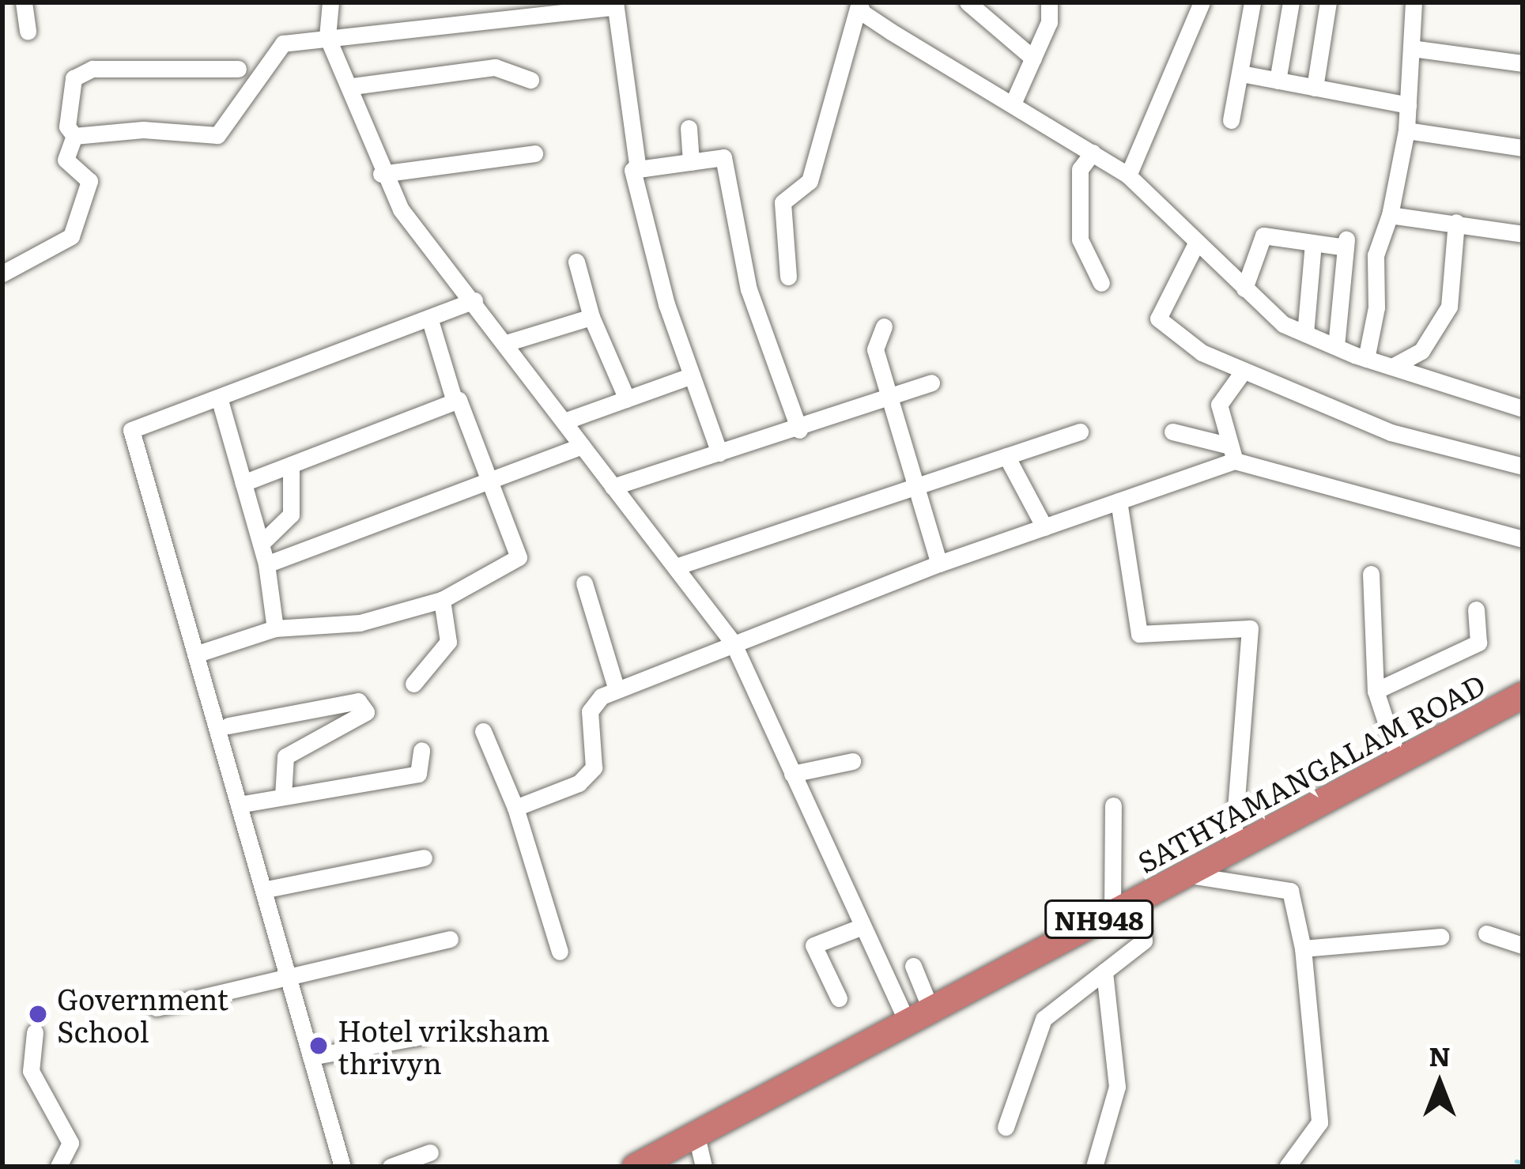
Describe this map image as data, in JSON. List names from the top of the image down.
{
  "streets": {
    "highway": ["SATHYAMANGALAM ROAD", "NH948"]
  },
  "places": ["Government School", "Hotel vriksham thrivyn"],
  "north": "top"
}
